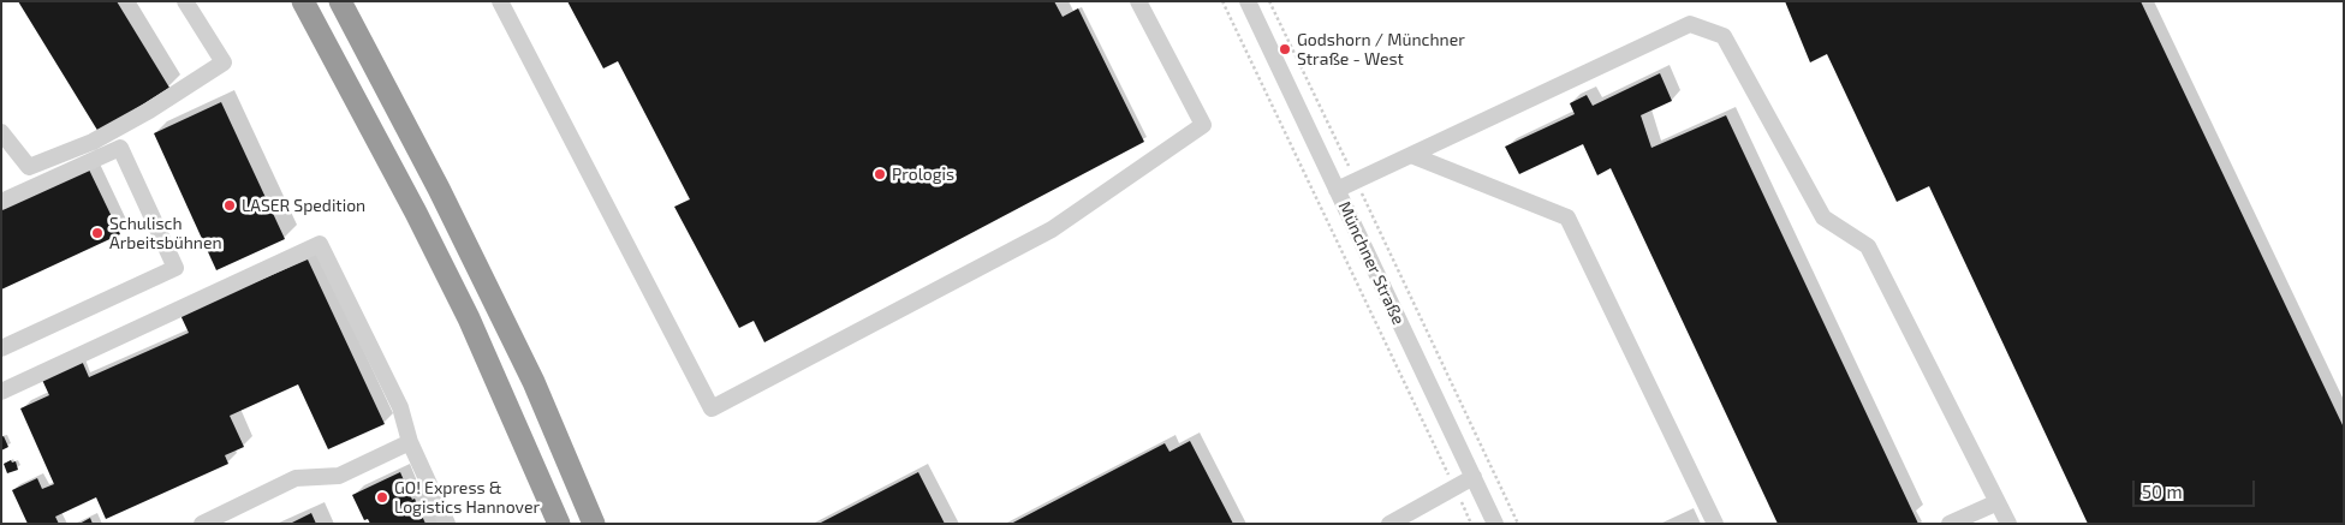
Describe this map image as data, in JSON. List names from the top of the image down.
{
  "streets": {
    "street": ["Münchner Straße"]
  },
  "places": [
    "Godshorn / Münchner Straße - West",
    "Prologis",
    "LASER Spedition",
    "Schulisch Arbeitsbühnen",
    "GO! Express & Logistics Hannover"
  ],
  "scale_bar": "50 m"
}
